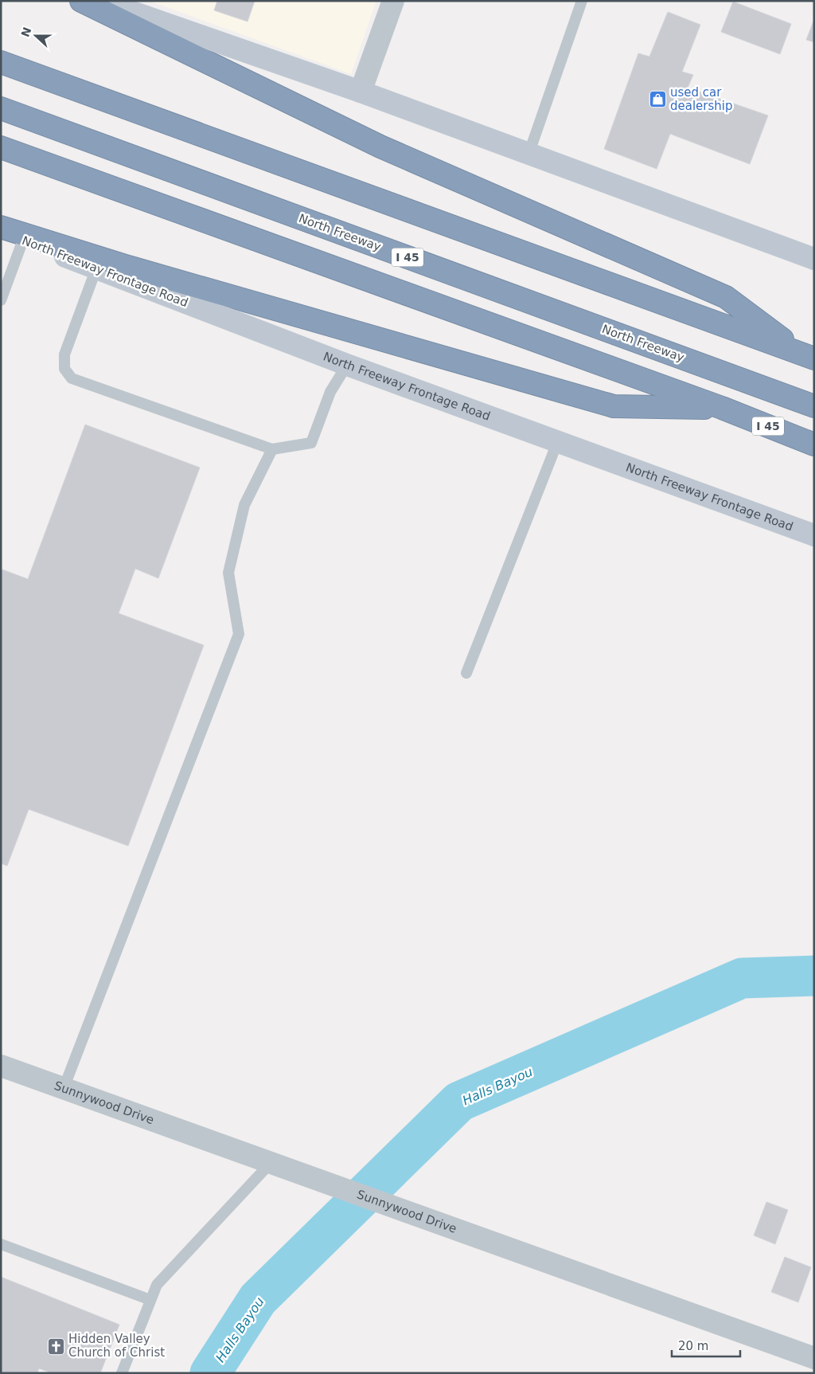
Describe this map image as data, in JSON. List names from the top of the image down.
{
  "streets": {
    "highway": ["North Freeway", "I 45"],
    "main road": ["North Freeway Frontage Road"],
    "street": ["Sunnywood Drive"]
  },
  "water": ["Halls Bayou"],
  "places": {
    "shop": ["used car dealership"],
    "church": ["Hidden Valley Church of Christ"]
  },
  "scale_bar": "20 m",
  "north": "left"
}
